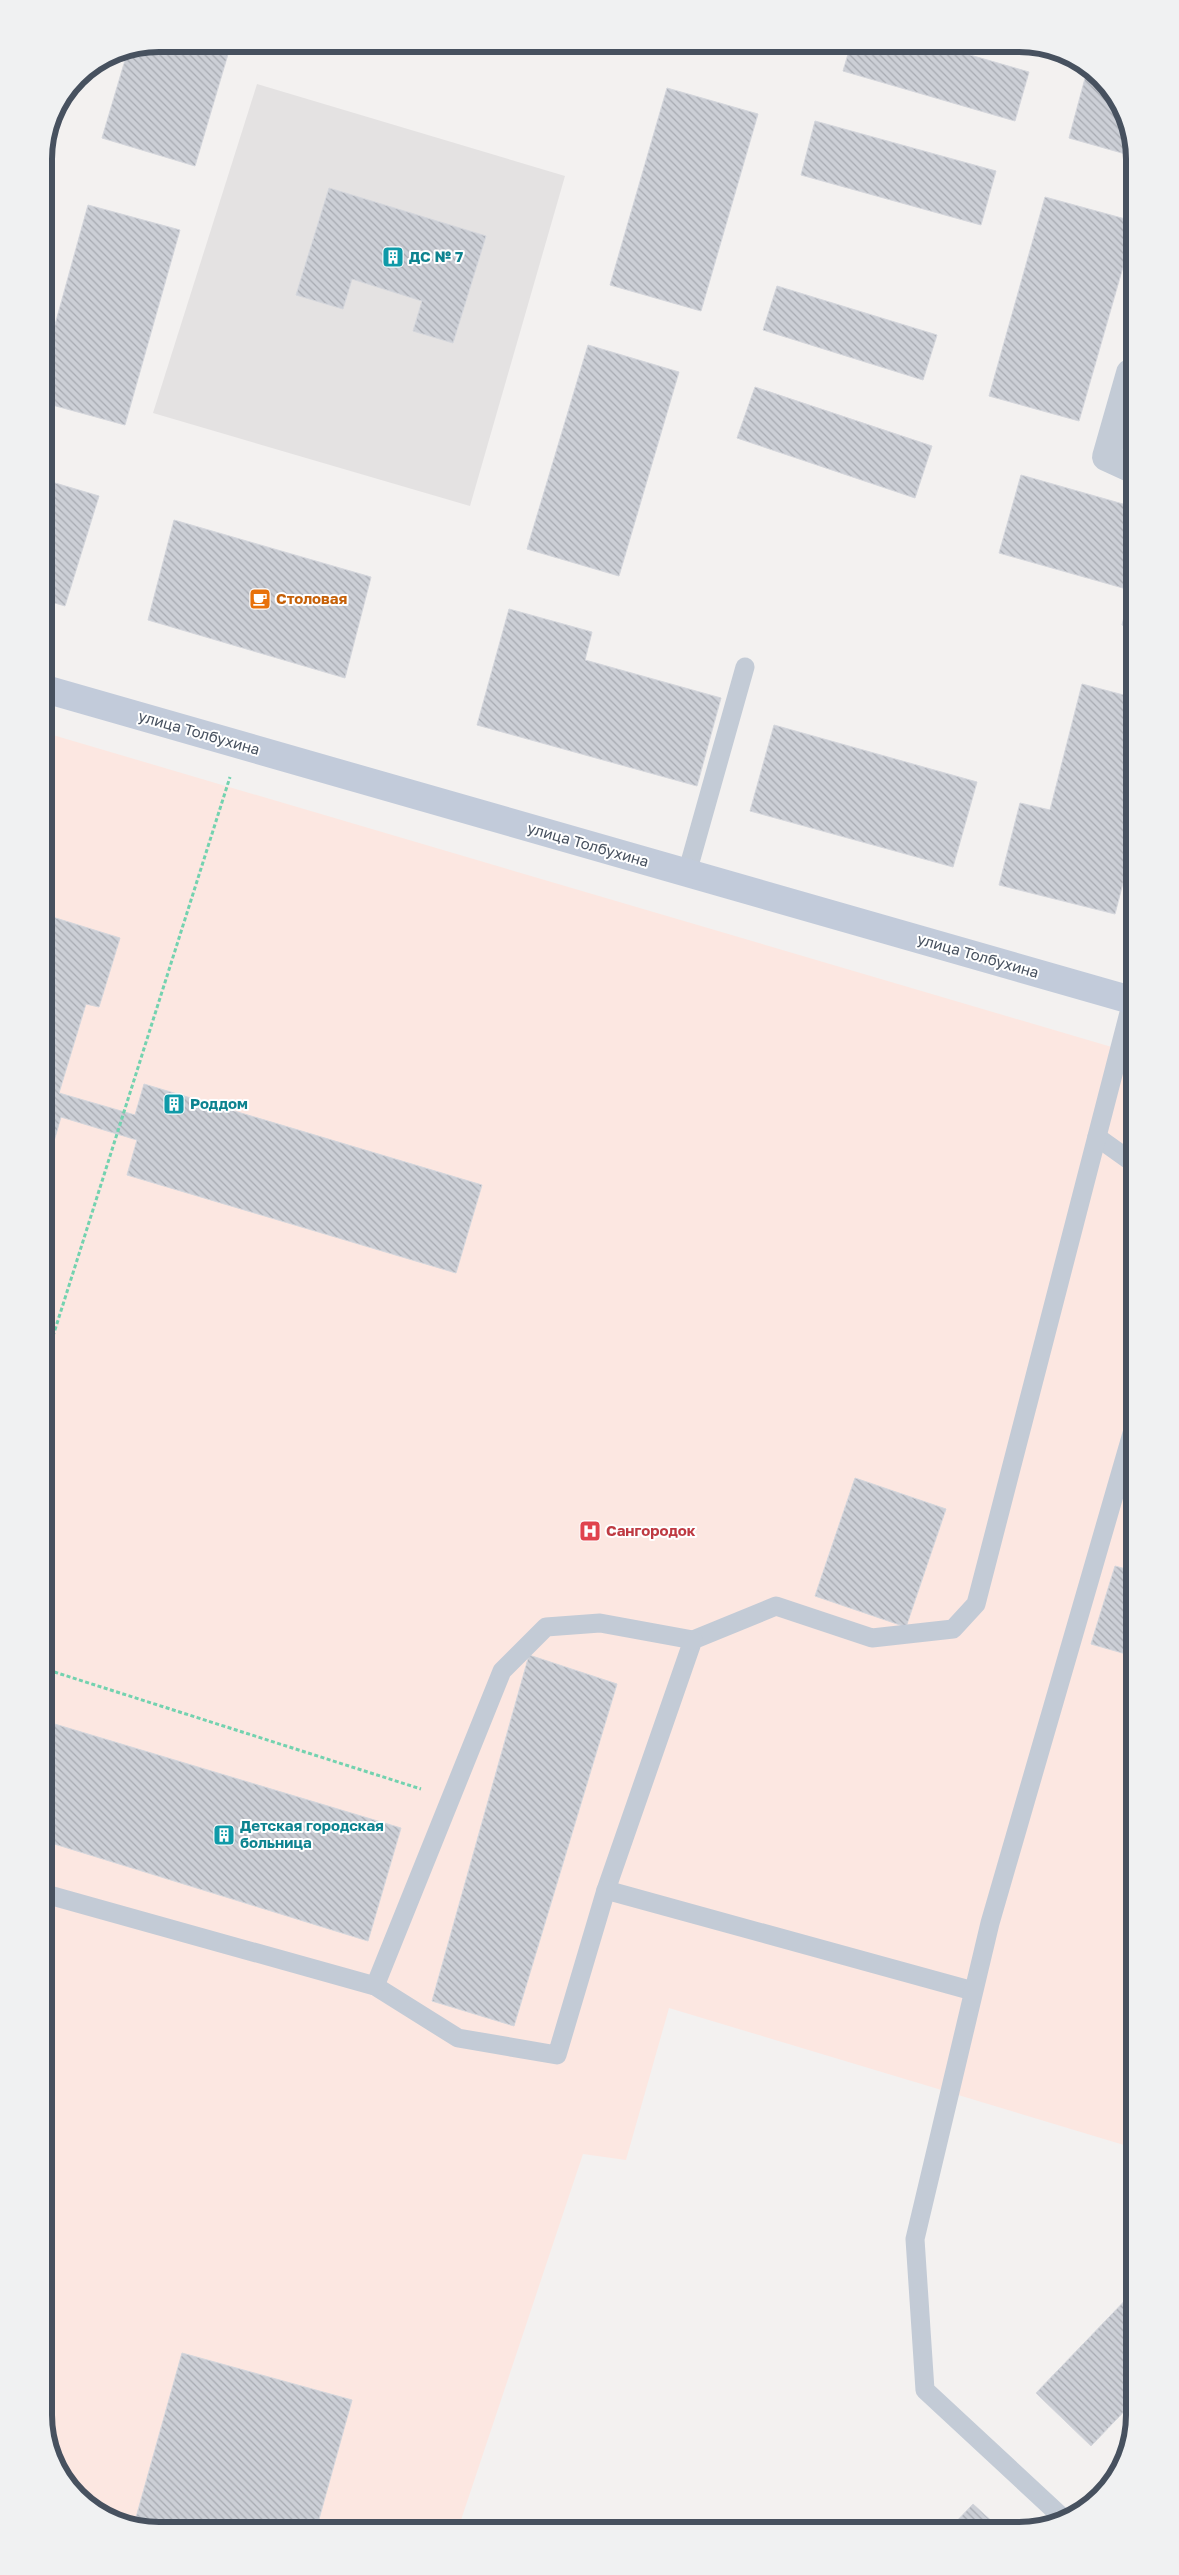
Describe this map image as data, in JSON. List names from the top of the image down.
{
  "streets": {
    "street": ["улица Толбухина"]
  },
  "places": {
    "building": ["ДС № 7", "Роддом", "Детская городская больница"],
    "cafe": ["Столовая"],
    "hospital": ["Сангородок"]
  }
}
